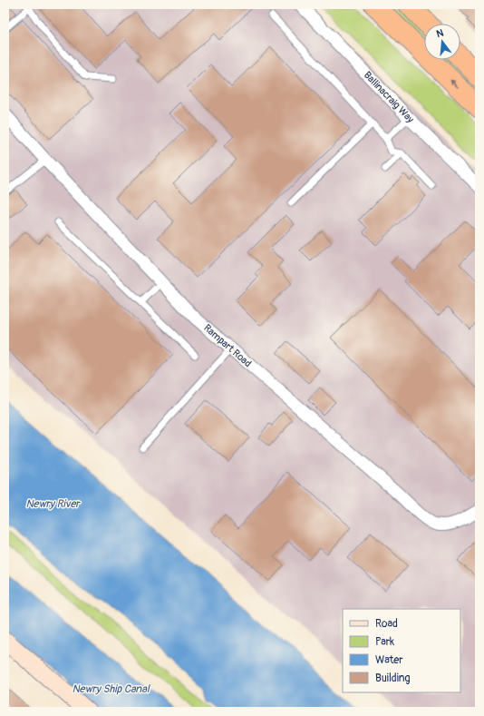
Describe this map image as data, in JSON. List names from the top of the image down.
{
  "streets": {
    "street": ["Ballinacraig Way", "Rampart Road"]
  },
  "water": ["Newry River", "Newry Ship Canal"],
  "legend": [
    "Road",
    "Park",
    "Water",
    "Building"
  ],
  "north": "top"
}
